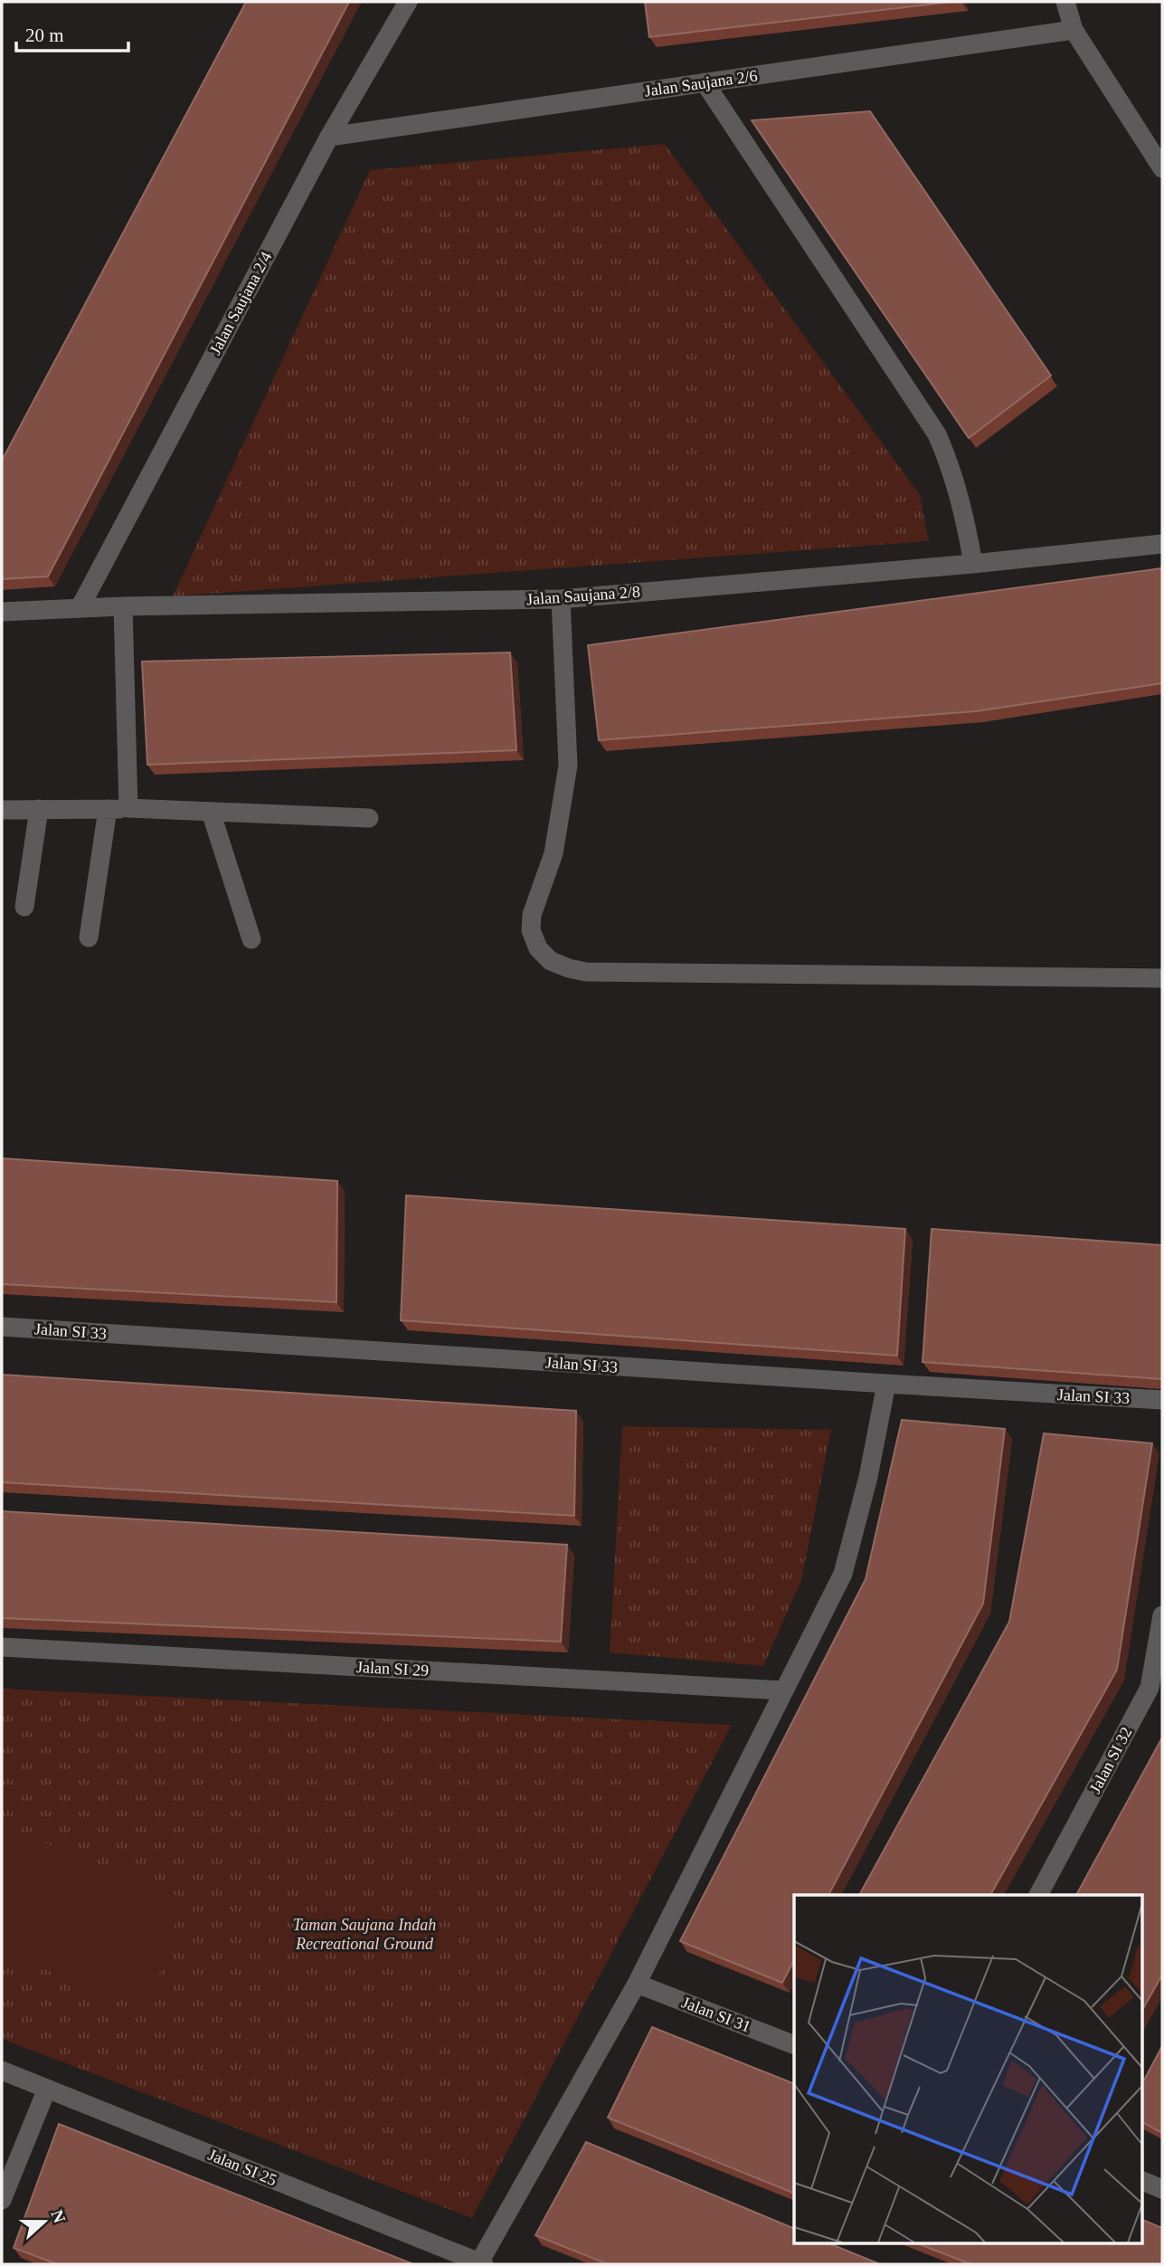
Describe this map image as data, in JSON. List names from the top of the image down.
{
  "streets": {
    "street": [
      "Jalan Saujana 2/6",
      "Jalan Saujana 2/4",
      "Jalan Saujana 2/8",
      "Jalan SI 33",
      "Jalan SI 29",
      "Jalan SI 32",
      "Jalan SI 31",
      "Jalan SI 25"
    ]
  },
  "crossings": [
    ["Jalan Saujana 2/6", "Jalan Saujana 2/4"],
    ["Jalan Saujana 2/4", "Jalan Saujana 2/8"]
  ],
  "parks": ["Taman Saujana Indah Recreational Ground"],
  "scale_bar": "20 m",
  "north": "right"
}
